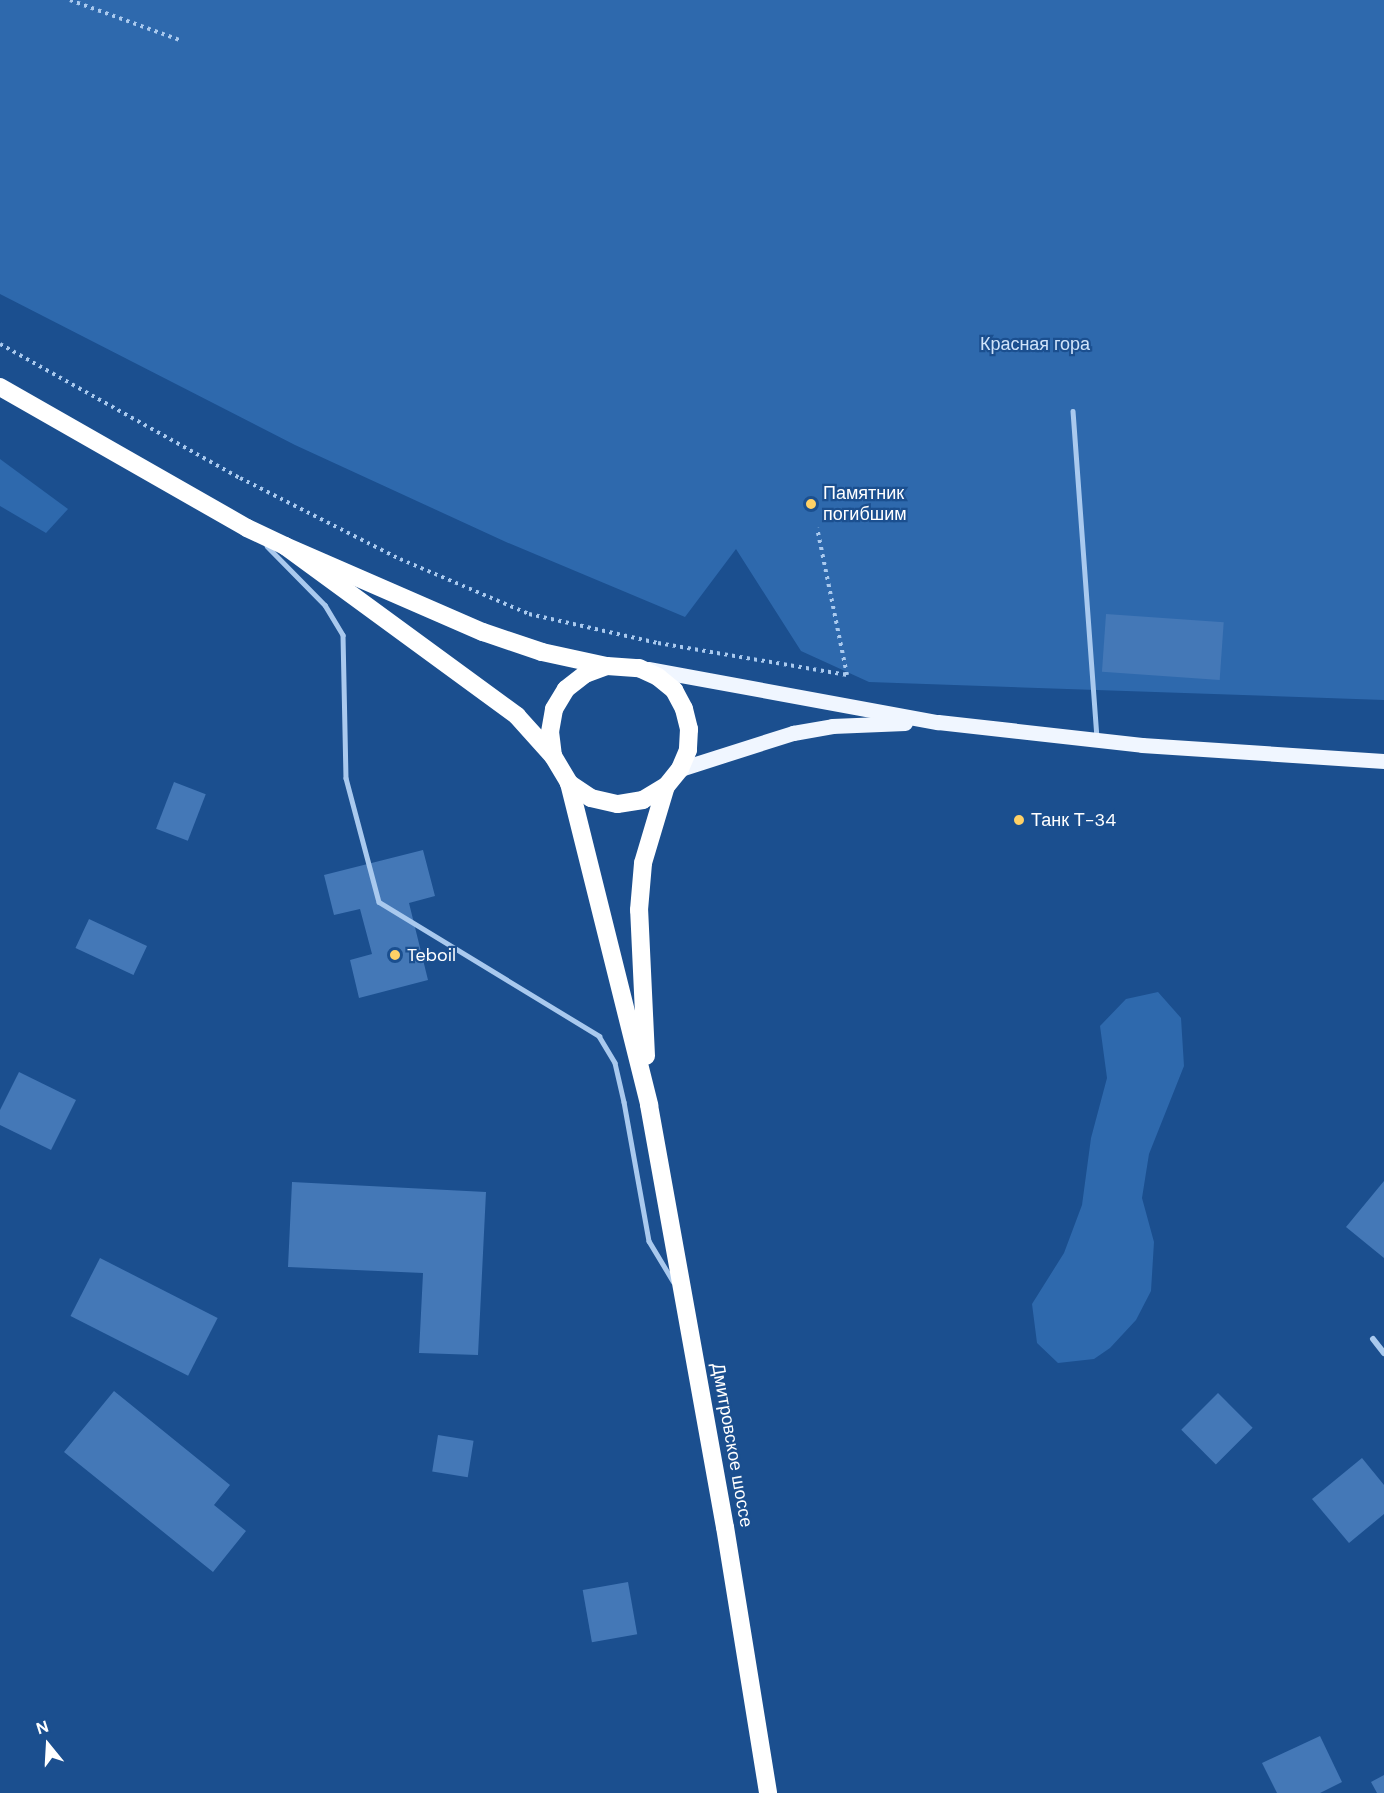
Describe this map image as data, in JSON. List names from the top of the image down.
{
  "streets": {
    "highway": ["Дмитровское шоссе"]
  },
  "parks": ["Красная гора"],
  "places": ["Памятник погибшим", "Танк Т-34", "Teboil"],
  "north": "top"
}
